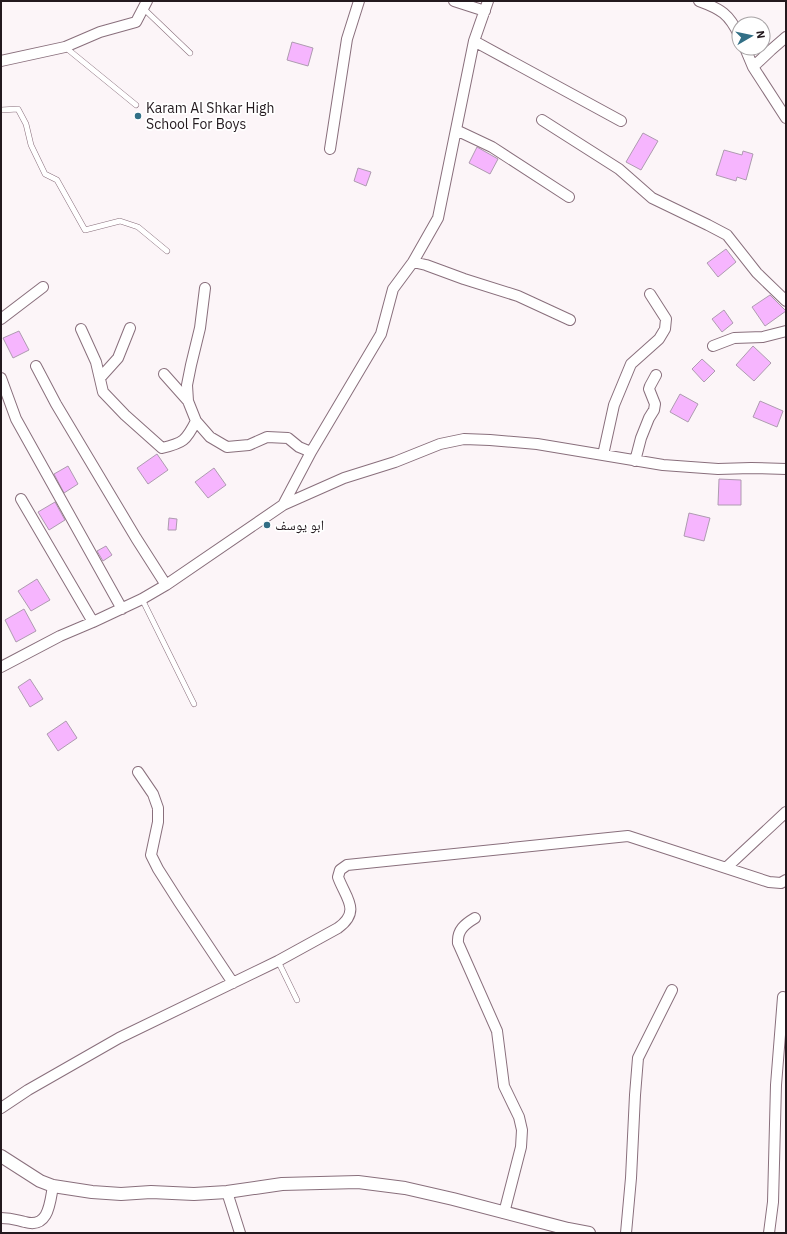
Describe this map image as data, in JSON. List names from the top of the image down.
{
  "places": ["Karam Al Shkar High School For Boys", "ابو يوسف"],
  "north": "right"
}
